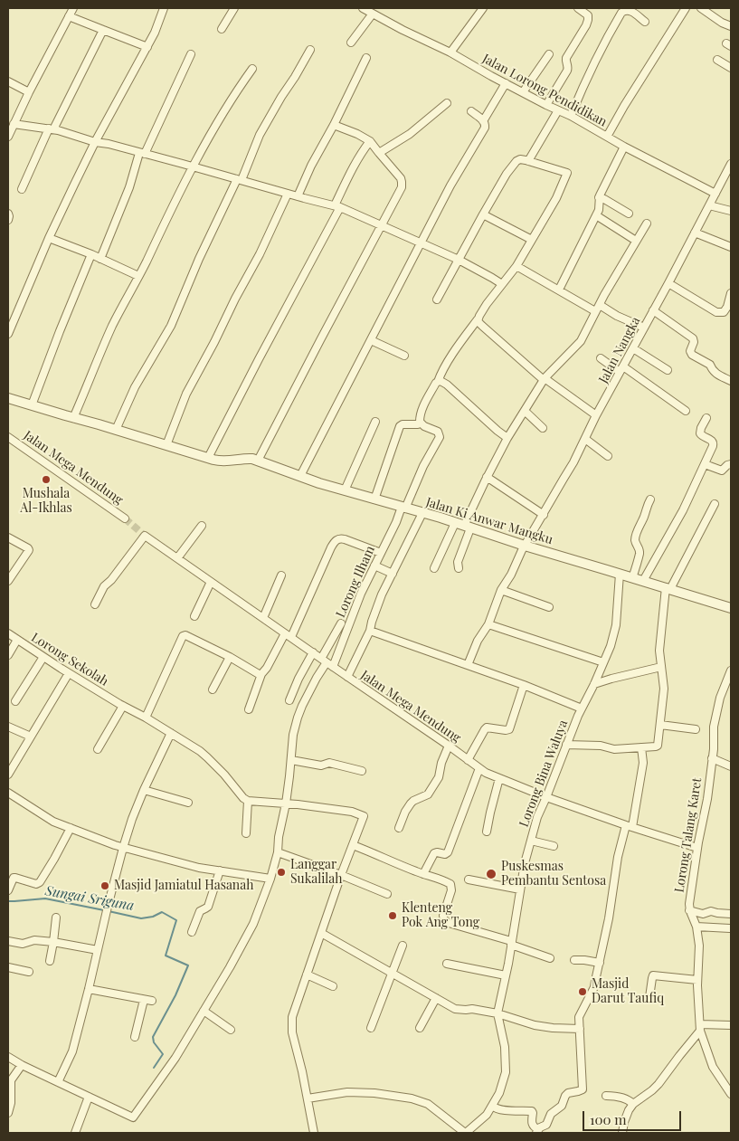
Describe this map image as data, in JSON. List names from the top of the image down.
{
  "streets": {
    "street": [
      "Jalan Lorong Pendidikan",
      "Jalan Nangka",
      "Jalan Mega Mendung",
      "Jalan Ki Anwar Mangku",
      "Lorong Ilham",
      "Lorong Sekolah",
      "Lorong Bina Waluya",
      "Lorong Talang Karet"
    ]
  },
  "crossings": [
    ["Jalan Lorong Pendidikan", "Jalan Nangka"],
    ["Jalan Nangka", "Jalan Ki Anwar Mangku"],
    ["Jalan Mega Mendung", "Lorong Ilham"],
    ["Jalan Mega Mendung", "Lorong Bina Waluya"],
    ["Jalan Mega Mendung", "Lorong Talang Karet"],
    ["Jalan Ki Anwar Mangku", "Lorong Ilham"],
    ["Jalan Ki Anwar Mangku", "Lorong Bina Waluya"]
  ],
  "water": ["Sungai Sriguna"],
  "places": [
    "Mushala Al-Ikhlas",
    "Langgar Sukalilah",
    "Puskesmas Pembantu Sentosa",
    "Masjid Jamiatul Hasanah",
    "Klenteng Pok Ang Tong",
    "Masjid Darut Taufiq"
  ],
  "scale_bar": "100 m"
}
